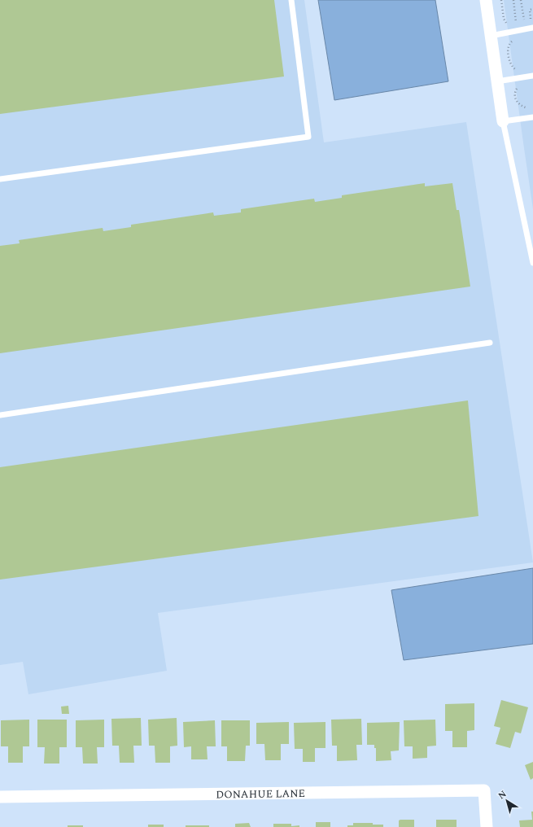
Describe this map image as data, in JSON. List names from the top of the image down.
{
  "streets": {
    "street": ["DONAHUE LANE"]
  },
  "north": "top left"
}
